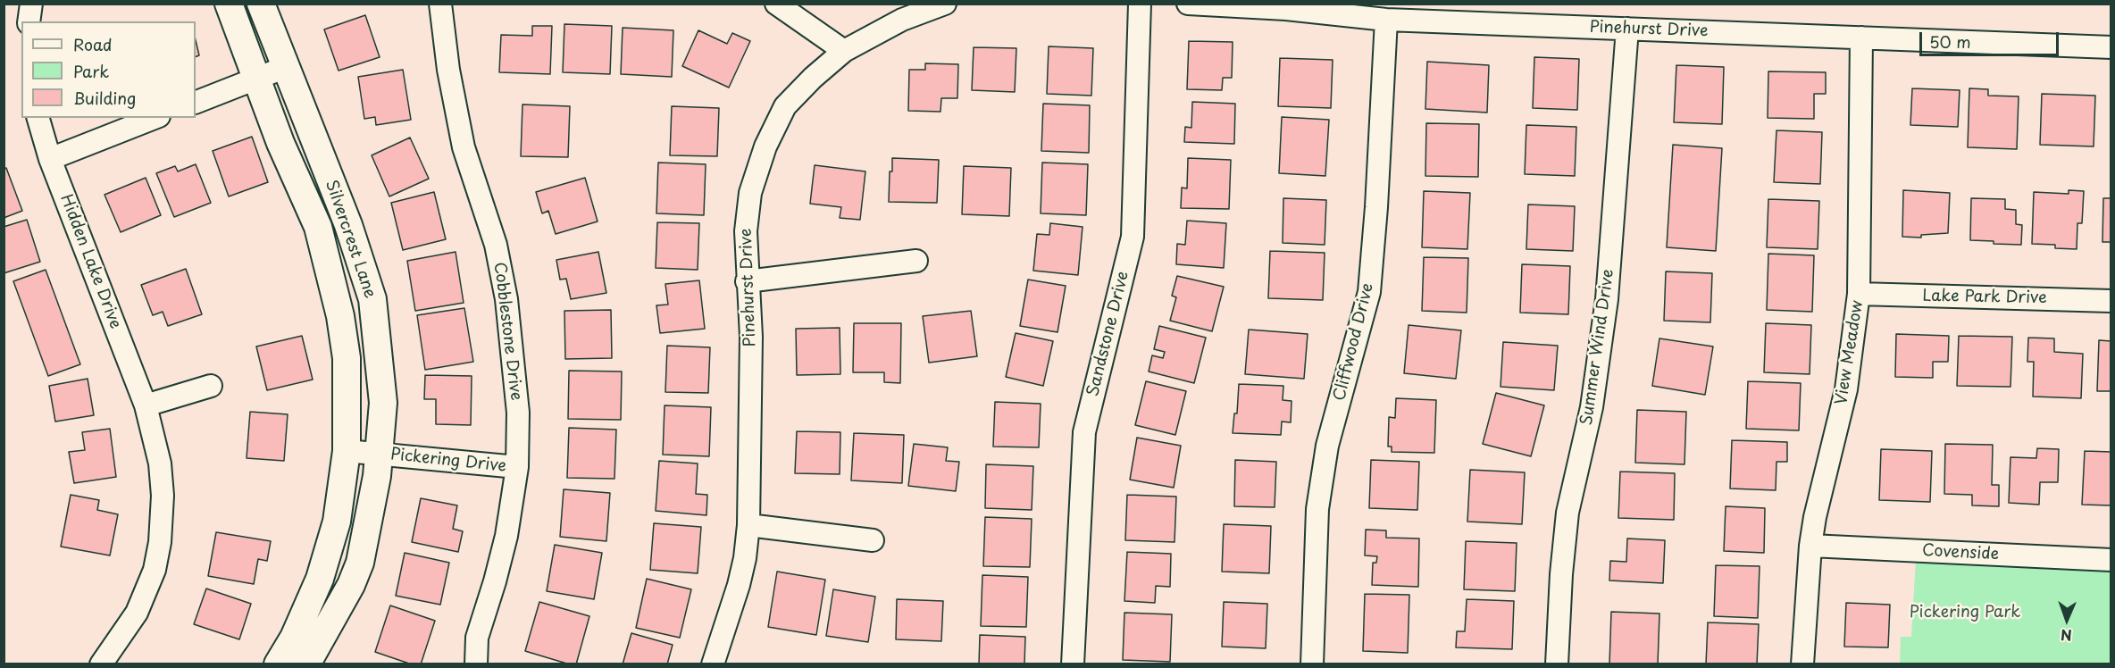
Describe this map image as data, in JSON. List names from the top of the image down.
{
  "streets": {
    "street": [
      "Pinehurst Drive",
      "Silvercrest Lane",
      "Hidden Lake Drive",
      "Lake Park Drive",
      "Cobblestone Drive",
      "Sandstone Drive",
      "Cliffwood Drive",
      "Summer Wind Drive",
      "View Meadow",
      "Pickering Drive",
      "Covenside"
    ]
  },
  "crossings": [
    ["Pinehurst Drive", "Cliffwood Drive"],
    ["Pinehurst Drive", "Summer Wind Drive"],
    ["Pinehurst Drive", "View Meadow"],
    ["Silvercrest Lane", "Pickering Drive"],
    ["Lake Park Drive", "View Meadow"],
    ["Cobblestone Drive", "Pickering Drive"],
    ["View Meadow", "Covenside"]
  ],
  "parks": ["Pickering Park"],
  "legend": ["Road", "Park", "Building"],
  "scale_bar": "50 m",
  "north": "bottom"
}
